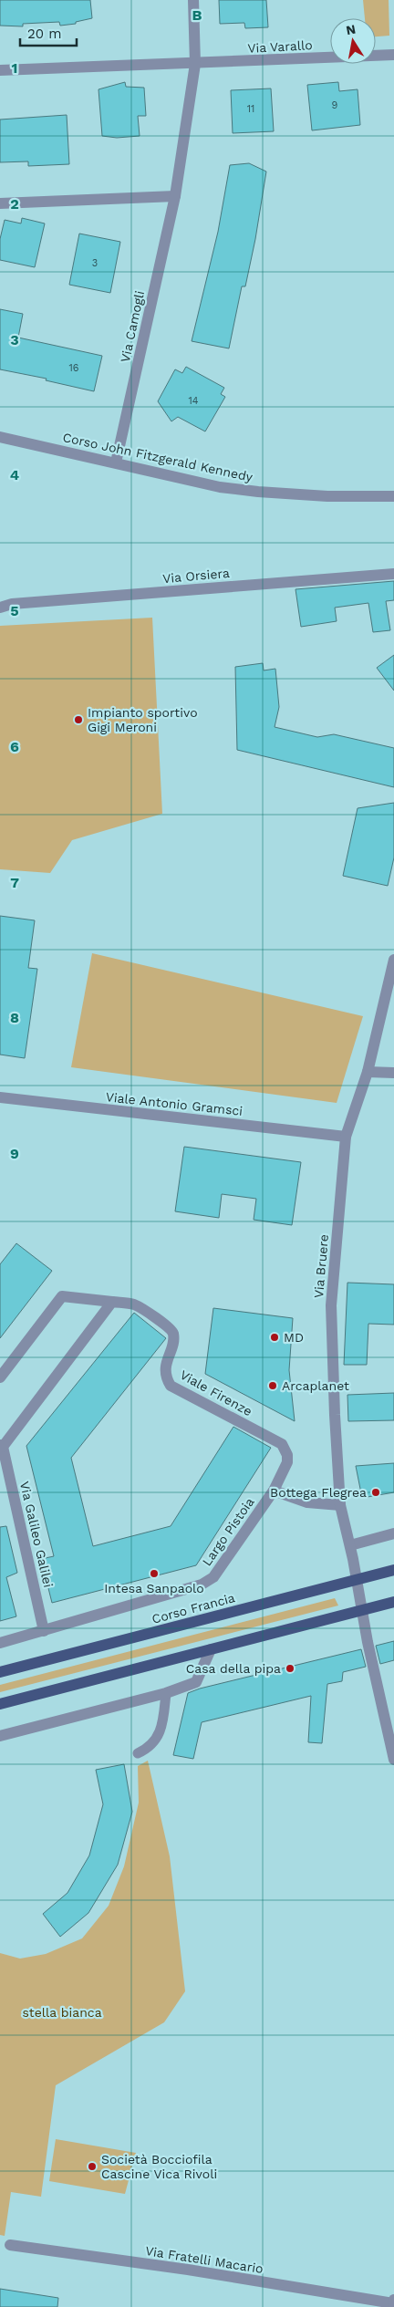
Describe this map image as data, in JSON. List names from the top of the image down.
{
  "streets": {
    "main road": ["Corso Francia"],
    "street": [
      "Via Varallo",
      "Via Camogli",
      "Corso John Fitzgerald Kennedy",
      "Via Orsiera",
      "Viale Antonio Gramsci",
      "Via Bruere",
      "Viale Firenze",
      "Largo Pistoia",
      "Via Galileo Galilei",
      "Via Fratelli Macario"
    ]
  },
  "crossings": [
    ["Via Varallo", "Via Camogli"],
    ["Via Camogli", "Corso John Fitzgerald Kennedy"],
    ["Viale Antonio Gramsci", "Via Bruere"],
    ["Via Bruere", "Corso Francia"],
    ["Viale Firenze", "Largo Pistoia"],
    ["Largo Pistoia", "Corso Francia"],
    ["Via Galileo Galilei", "Corso Francia"]
  ],
  "parks": ["stella bianca"],
  "places": [
    "Impianto sportivo Gigi Meroni",
    "MD",
    "Arcaplanet",
    "Bottega Flegrea",
    "Intesa Sanpaolo",
    "Casa della pipa",
    "Società Bocciofila Cascine Vica Rivoli"
  ],
  "house_numbers": [
    "9",
    "11",
    "3",
    "16",
    "14"
  ],
  "scale_bar": "20 m",
  "north": "top",
  "grid": {
    "columns": ["B"],
    "rows": [
      "1",
      "2",
      "3",
      "4",
      "5",
      "6",
      "7",
      "8",
      "9"
    ]
  }
}
